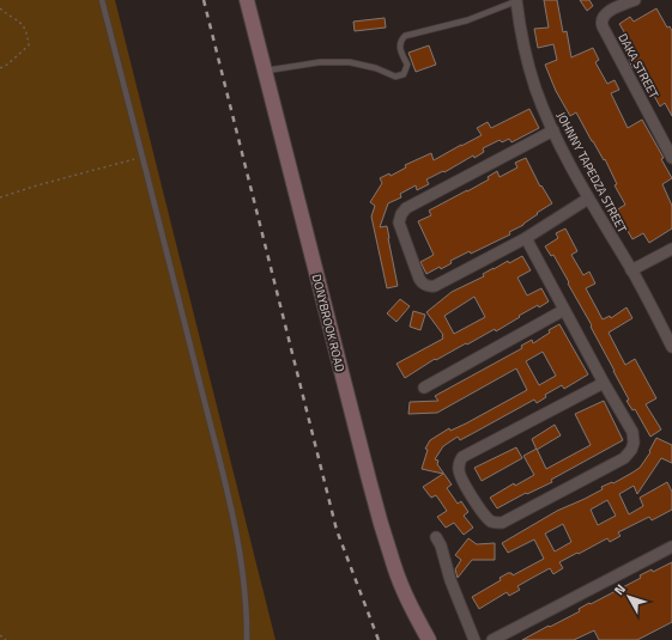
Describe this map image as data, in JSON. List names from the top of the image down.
{
  "streets": {
    "street": ["DAKA STREET", "JOHNNY TAPEDZA STREET", "DONYBROOK ROAD"]
  },
  "north": "top left"
}
